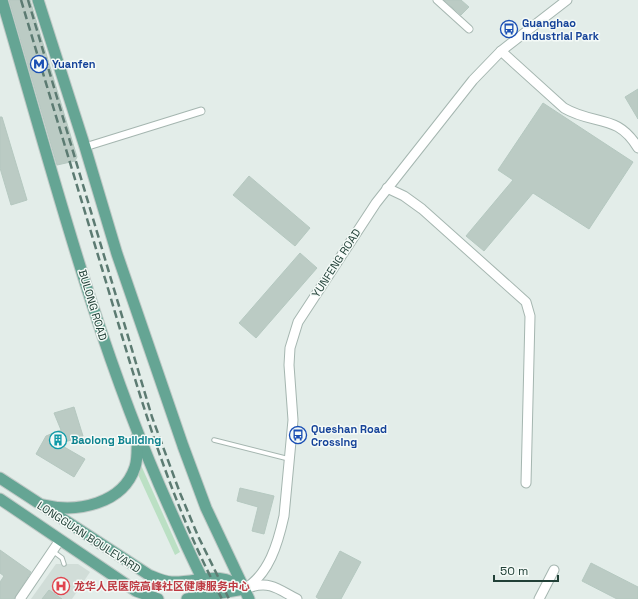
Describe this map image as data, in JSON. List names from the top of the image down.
{
  "streets": {
    "main road": ["BULONG ROAD", "LONGGUAN BOULEVARD"],
    "street": ["YUNFENG ROAD"]
  },
  "crossings": [
    ["YUNFENG ROAD", "LONGGUAN BOULEVARD"],
    ["BULONG ROAD", "LONGGUAN BOULEVARD"]
  ],
  "places": {
    "bus stop": ["Guanghao Industrial Park", "Queshan Road Crossing"],
    "metro station": ["Yuanfen"],
    "building": ["Baolong Building"],
    "hospital": ["龙华人民医院高峰社区健康服务中心"]
  },
  "scale_bar": "50 m"
}
